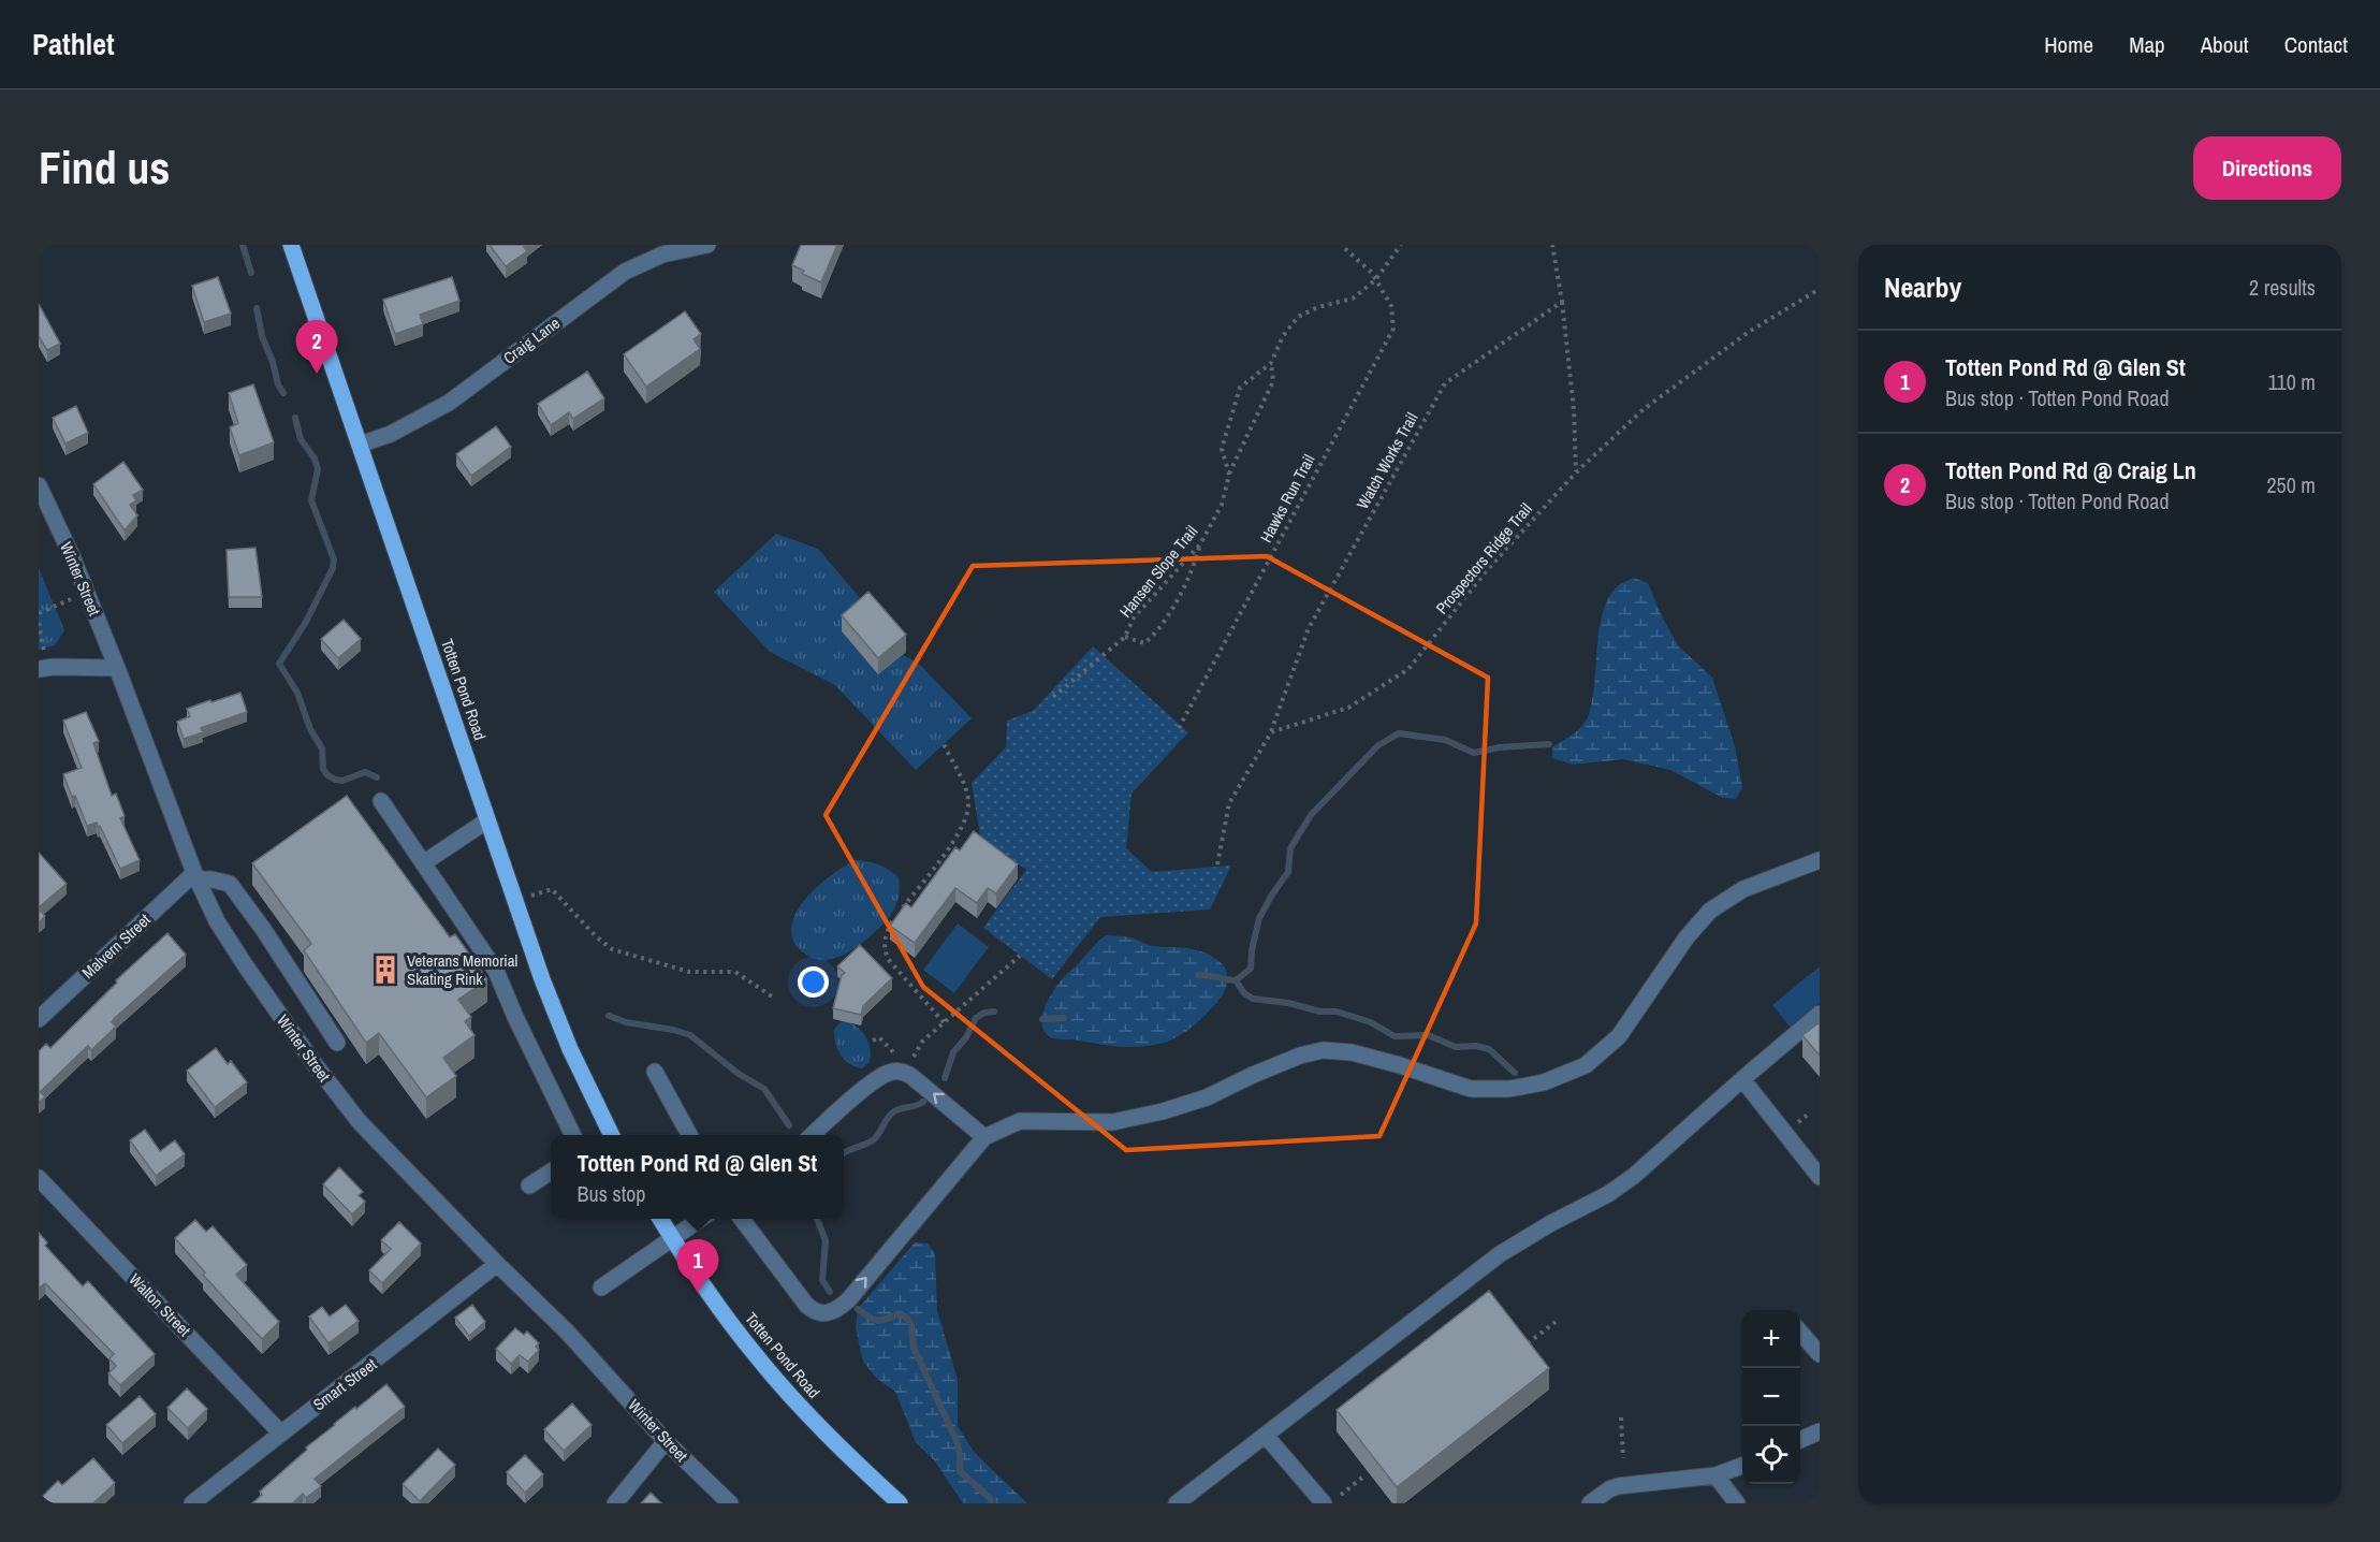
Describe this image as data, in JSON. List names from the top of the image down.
{
  "streets": {
    "main road": ["Totten Pond Road"],
    "street": [
      "Craig Lane",
      "Winter Street",
      "Malvern Street",
      "Walton Street",
      "Smart Street"
    ],
    "path": [
      "Watch Works Trail",
      "Hawks Run Trail",
      "Prospectors Ridge Trail",
      "Hansen Slope Trail"
    ]
  },
  "crossings": [
    ["Craig Lane", "Totten Pond Road"],
    ["Watch Works Trail", "Prospectors Ridge Trail"],
    ["Hawks Run Trail", "Hansen Slope Trail"],
    ["Winter Street", "Malvern Street"],
    ["Winter Street", "Smart Street"],
    ["Walton Street", "Smart Street"]
  ],
  "places": {
    "building": ["Veterans Memorial Skating Rink"]
  },
  "page": {
    "header": "Pathlet",
    "nav": [
      "Home",
      "Map",
      "About",
      "Contact"
    ],
    "buttons": "Directions",
    "title": "Find us",
    "heading": ["Nearby", "2 results"],
    "pins": ["2", "1"],
    "list": [
      {
        "mark": "1",
        "name": "Totten Pond Rd @ Glen St",
        "note": "Bus stop · Totten Pond Road",
        "value": "110 m"
      },
      {
        "mark": "2",
        "name": "Totten Pond Rd @ Craig Ln",
        "note": "Bus stop · Totten Pond Road",
        "value": "250 m"
      }
    ],
    "popup": ["Totten Pond Rd @ Glen St", "Bus stop"],
    "map_buttons": ["+", "−"]
  }
}
